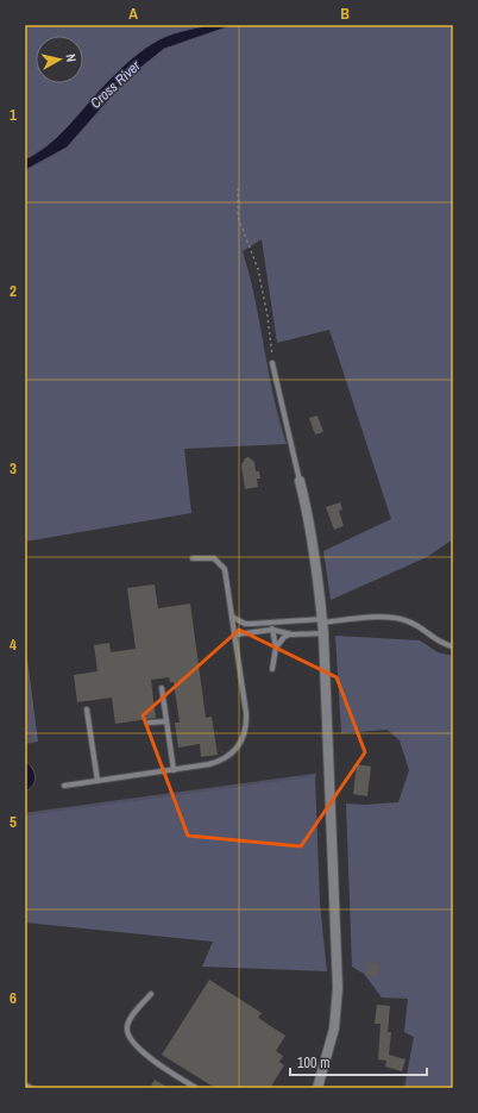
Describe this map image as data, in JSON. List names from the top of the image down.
{
  "water": ["Cross River"],
  "scale_bar": "100 m",
  "north": "right",
  "grid": {
    "columns": ["A", "B"],
    "rows": [
      "1",
      "2",
      "3",
      "4",
      "5",
      "6"
    ]
  }
}
